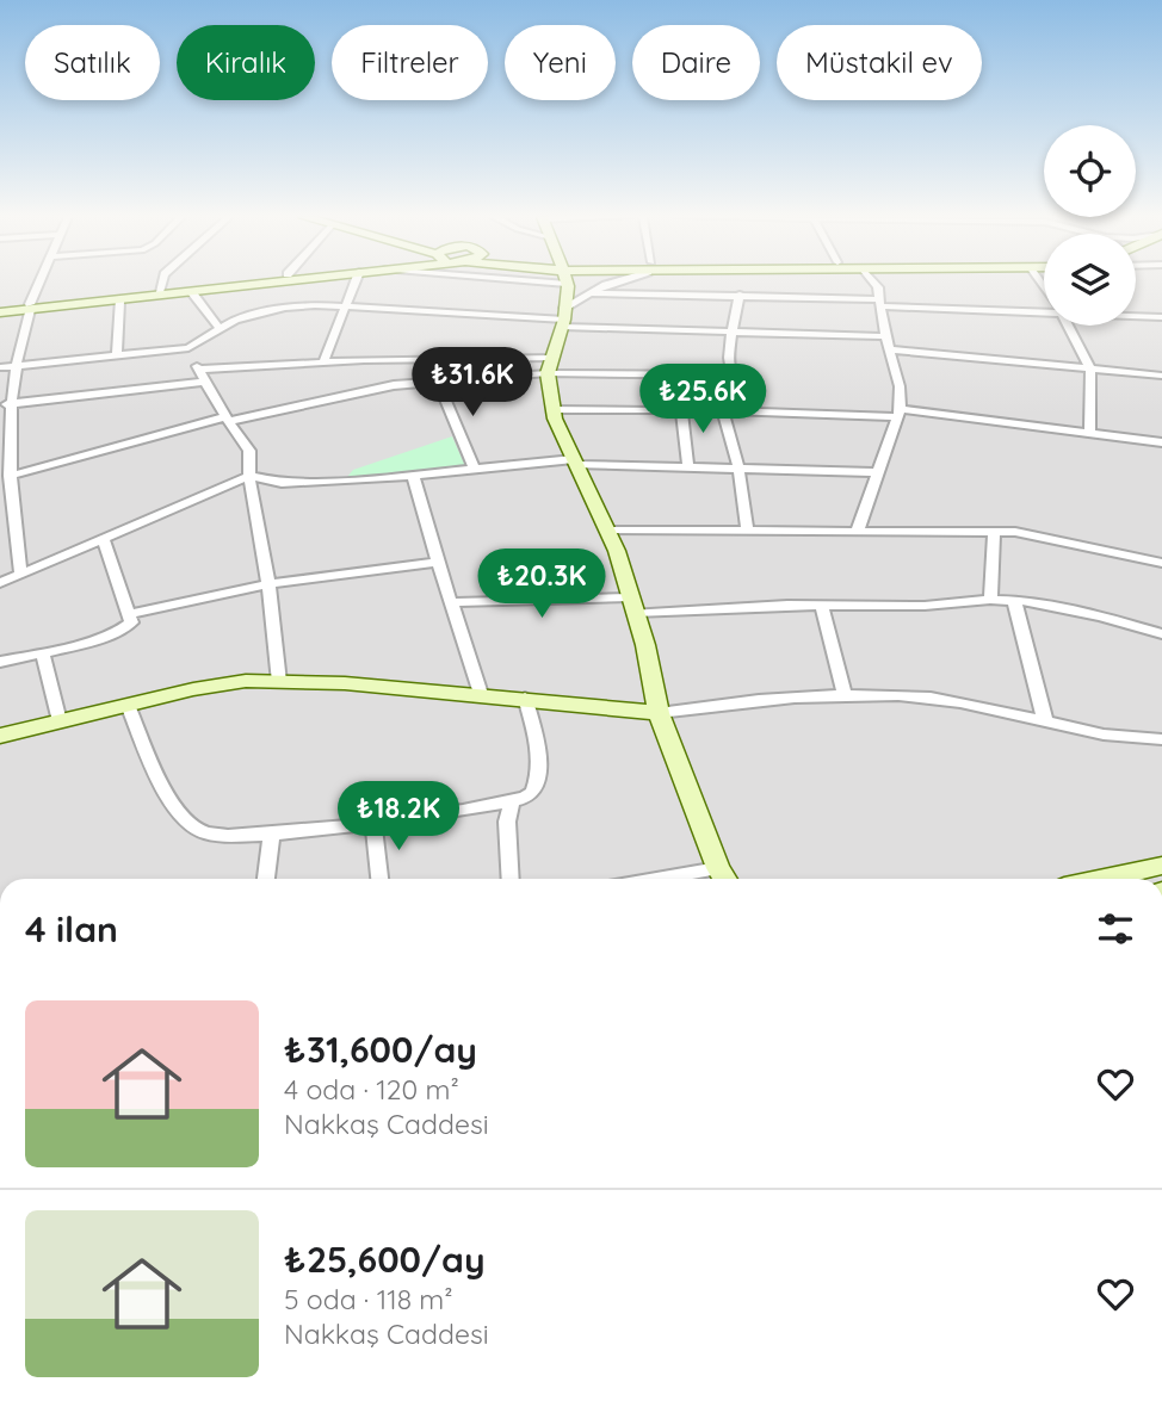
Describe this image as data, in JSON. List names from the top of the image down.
{
  "page": {
    "chip": [
      "Satılık",
      "Kiralık",
      "Filtreler",
      "Yeni",
      "Daire",
      "Müstakil ev"
    ],
    "price": [
      "₺31.6K",
      "₺25.6K",
      "₺20.3K",
      "₺18.2K"
    ],
    "heading": "4 ilan",
    "list": [
      {
        "name": "₺31,600/ay",
        "note": "4 oda · 120 m² · Nakkaş Caddesi"
      },
      {
        "name": "₺25,600/ay",
        "note": "5 oda · 118 m² · Nakkaş Caddesi"
      }
    ]
  }
}
